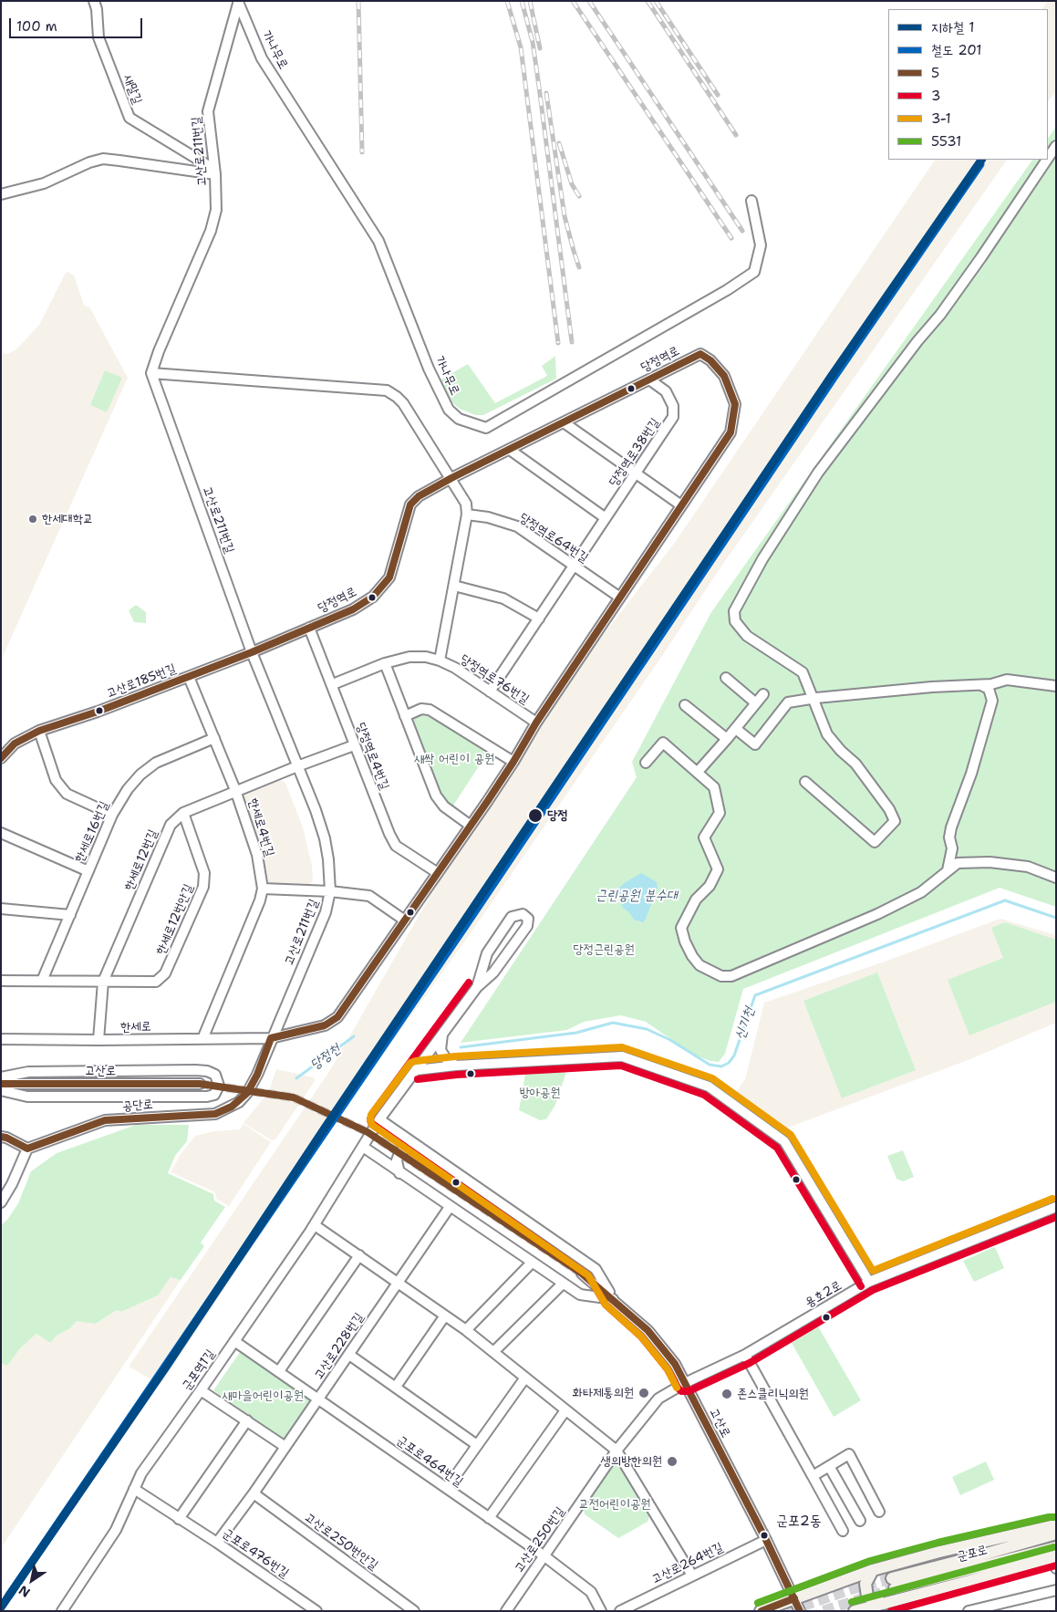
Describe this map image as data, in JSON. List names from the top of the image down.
{
  "streets": {
    "main road": ["군포로"],
    "street": [
      "가나무로",
      "새말길",
      "고산로211번길",
      "당정역로",
      "당정역로38번길",
      "당정역로64번길",
      "당정역로76번길",
      "고산로185번길",
      "당정역로4번길",
      "한세로4번길",
      "한세로16번길",
      "한세로12번길",
      "한세로12번안길",
      "한세로",
      "고산로",
      "공단로",
      "용호2로",
      "고산로228번길",
      "군포역1길",
      "군포로464번길",
      "고산로250번길",
      "고산로250번안길",
      "군포로476번길",
      "고산로264번길"
    ]
  },
  "crossings": [
    ["가나무로", "고산로211번길"],
    ["새말길", "고산로211번길"],
    ["고산로211번길", "당정역로"],
    ["고산로211번길", "고산로185번길"],
    ["고산로211번길", "한세로12번길"],
    ["고산로211번길", "한세로"],
    ["고산로211번길", "공단로"],
    ["당정역로", "당정역로38번길"],
    ["당정역로", "당정역로64번길"],
    ["당정역로", "당정역로76번길"],
    ["당정역로", "고산로185번길"],
    ["당정역로", "당정역로4번길"],
    ["당정역로", "한세로"],
    ["당정역로", "공단로"],
    ["당정역로38번길", "당정역로64번길"],
    ["당정역로38번길", "당정역로76번길"],
    ["당정역로76번길", "당정역로4번길"],
    ["고산로185번길", "한세로4번길"],
    ["당정역로4번길", "한세로12번길"],
    ["한세로4번길", "한세로16번길"],
    ["한세로4번길", "한세로12번길"],
    ["한세로4번길", "한세로"],
    ["한세로12번길", "한세로12번안길"],
    ["한세로12번길", "한세로"],
    ["한세로", "공단로"],
    ["고산로", "용호2로"],
    ["고산로", "고산로250번길"],
    ["고산로", "고산로264번길"],
    ["용호2로", "고산로250번길"],
    ["고산로228번길", "군포로464번길"],
    ["고산로228번길", "고산로250번안길"],
    ["고산로228번길", "군포로476번길"],
    ["군포역1길", "군포로464번길"],
    ["군포역1길", "군포로476번길"],
    ["군포로464번길", "고산로250번길"]
  ],
  "districts": ["군포2동"],
  "water": ["근린공원 분수대", "신기천", "당정천"],
  "parks": [
    "새싹 어린이 공원",
    "당정근린공원",
    "방아공원",
    "새마을어린이공원",
    "교전어린이공원"
  ],
  "places": [
    "한세대학교",
    "당정",
    "화타제통의원",
    "존스클리닉의원",
    "생의방한의원"
  ],
  "lines": [
    "metro line 1",
    "rail line 201",
    "transit line 5",
    "transit line 3",
    "transit line 3-1",
    "transit line 5531"
  ],
  "legend": [
    "지하철 1",
    "철도 201",
    "5",
    "3",
    "3-1",
    "5531"
  ],
  "scale_bar": "100 m",
  "north": "bottom left"
}
